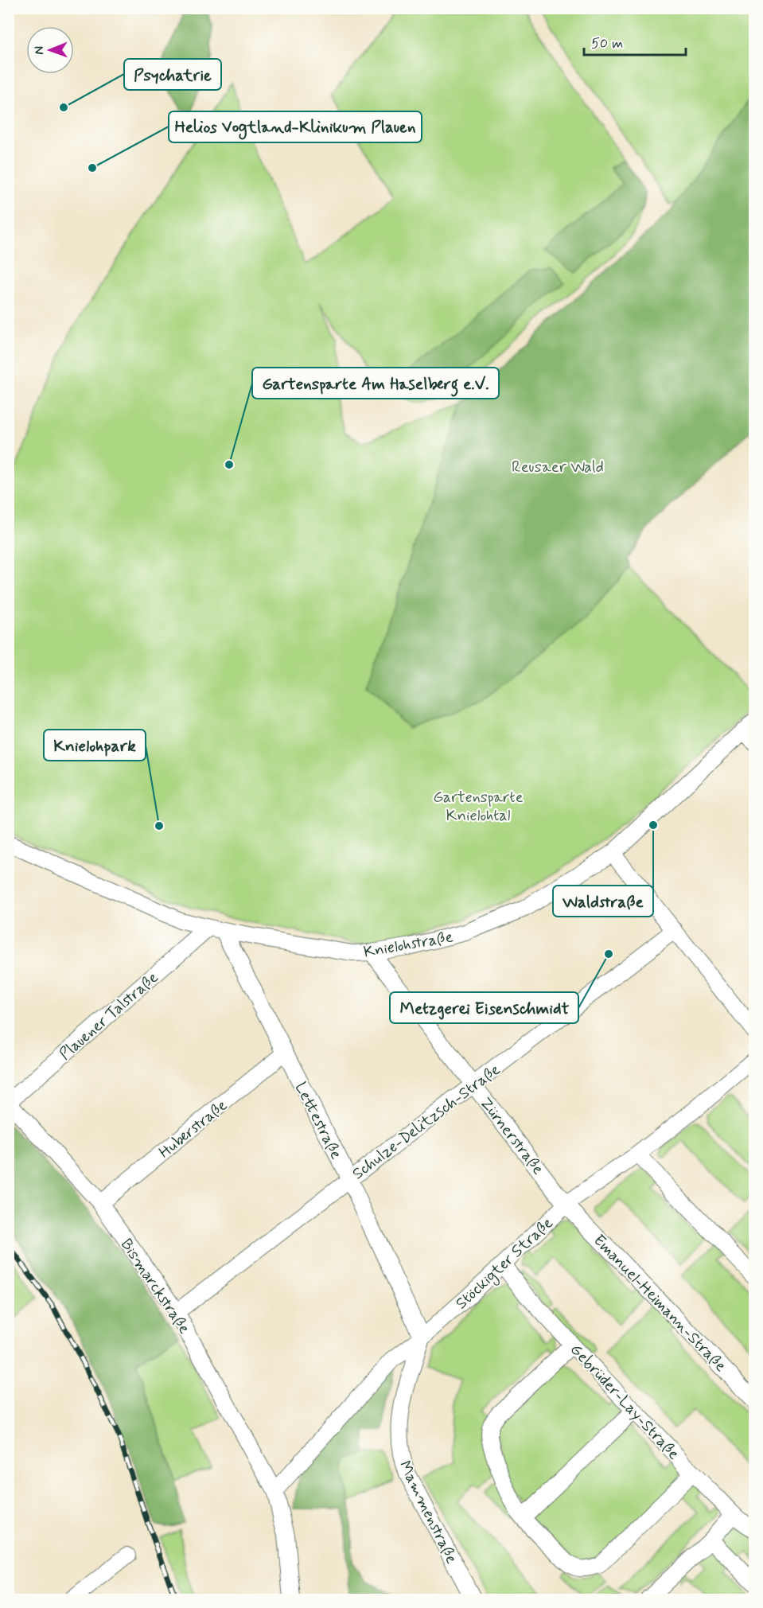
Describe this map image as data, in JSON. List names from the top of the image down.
{
  "streets": {
    "street": [
      "Knielohstraße",
      "Plauener Talstraße",
      "Lettestraße",
      "Schulze-Delitzsch-Straße",
      "Huberstraße",
      "Zürnerstraße",
      "Stöckigter Straße",
      "Bismarckstraße",
      "Emanuel-Heimann-Straße",
      "Gebrüder-Lay-Straße",
      "Mammenstraße"
    ]
  },
  "crossings": [
    ["Knielohstraße", "Plauener Talstraße"],
    ["Knielohstraße", "Lettestraße"],
    ["Knielohstraße", "Zürnerstraße"],
    ["Plauener Talstraße", "Bismarckstraße"],
    ["Lettestraße", "Schulze-Delitzsch-Straße"],
    ["Lettestraße", "Huberstraße"],
    ["Lettestraße", "Stöckigter Straße"],
    ["Lettestraße", "Mammenstraße"],
    ["Schulze-Delitzsch-Straße", "Zürnerstraße"],
    ["Schulze-Delitzsch-Straße", "Bismarckstraße"],
    ["Huberstraße", "Bismarckstraße"],
    ["Zürnerstraße", "Stöckigter Straße"],
    ["Zürnerstraße", "Emanuel-Heimann-Straße"],
    ["Stöckigter Straße", "Bismarckstraße"],
    ["Stöckigter Straße", "Emanuel-Heimann-Straße"],
    ["Stöckigter Straße", "Gebrüder-Lay-Straße"],
    ["Stöckigter Straße", "Mammenstraße"]
  ],
  "parks": ["Reusaer Wald", "Gartensparte Knielohtal"],
  "places": [
    "Psychatrie",
    "Helios Vogtland-Klinikum Plauen",
    "Gartensparte Am Haselberg e.V.",
    "Waldstraße",
    "Knielohpark",
    "Metzgerei Eisenschmidt"
  ],
  "scale_bar": "50 m",
  "north": "left"
}
